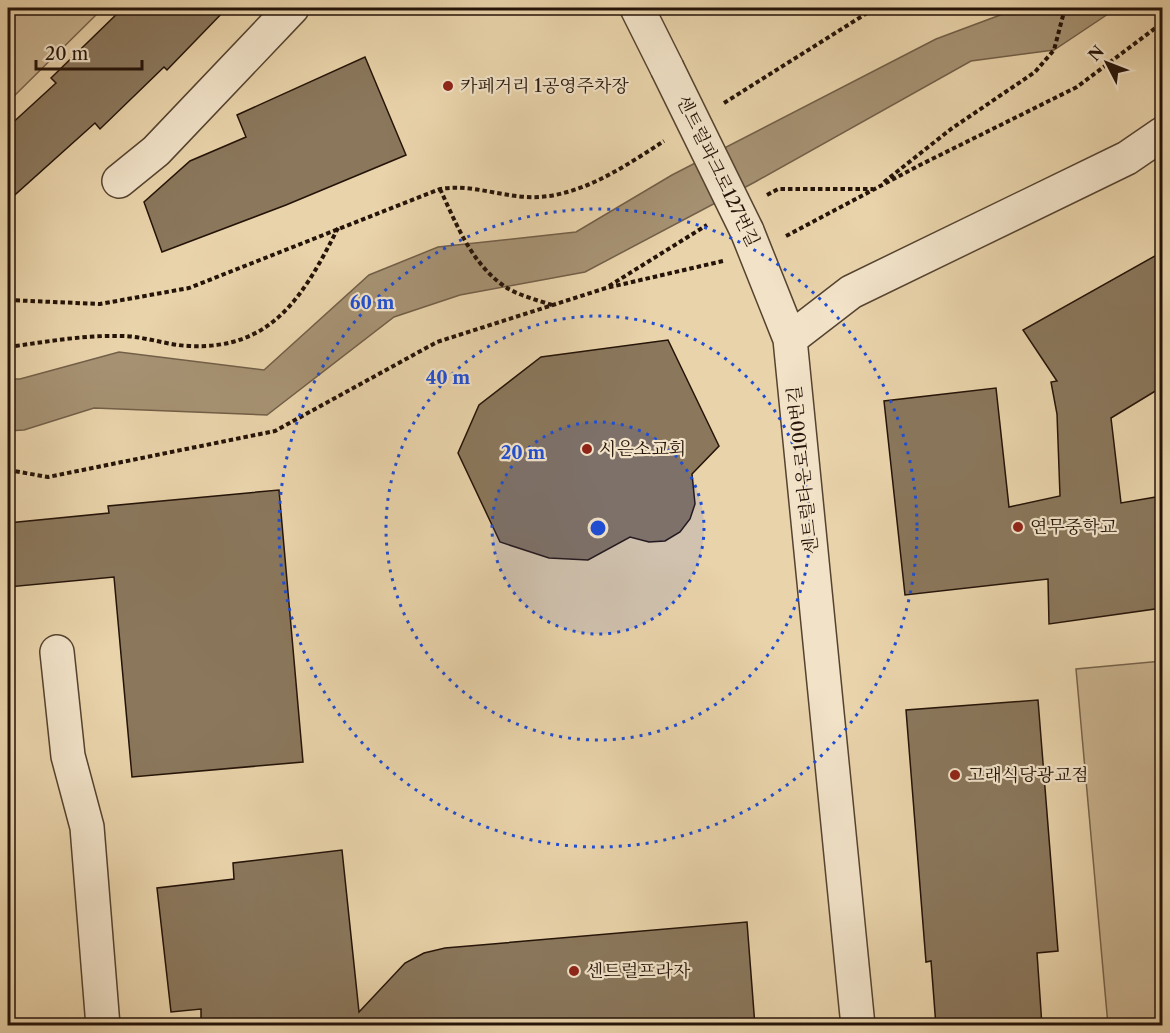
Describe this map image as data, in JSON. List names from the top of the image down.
{
  "streets": {
    "street": ["센트럴파크로127번길", "센트럴타운로100번길"]
  },
  "crossings": [
    ["센트럴파크로127번길", "센트럴타운로100번길"]
  ],
  "places": [
    "카페거리 1공영주차장",
    "시은소교회",
    "연무중학교",
    "고래식당광교점",
    "센트럴프라자"
  ],
  "scale_bar": "20 m",
  "north": "top left",
  "rings": ["60 m", "40 m", "20 m"]
}
